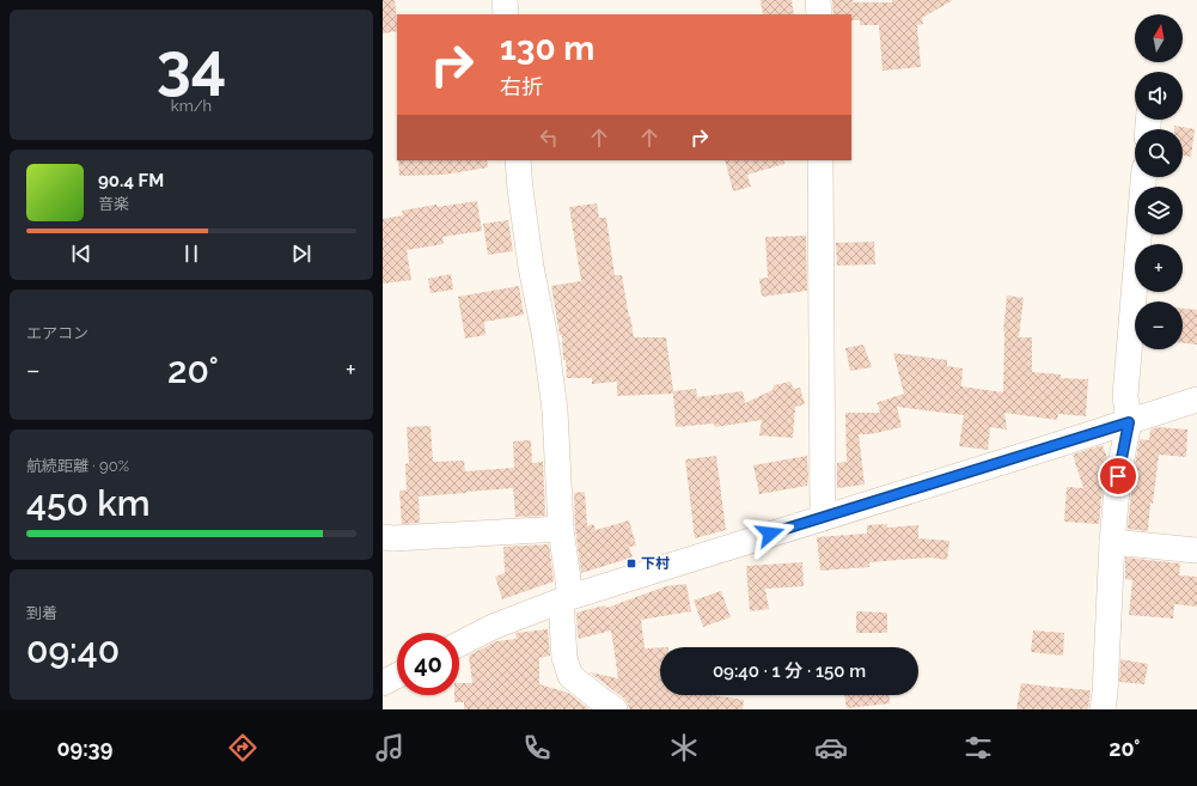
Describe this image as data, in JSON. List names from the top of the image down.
{
  "places": {
    "transit": ["下村"]
  },
  "north": "top",
  "page": {
    "tile": [
      ["34", "km/h"],
      "エアコン",
      ["航続距離 · 90%", "450 km"],
      ["到着", "09:40"]
    ],
    "map_buttons": ["+", "−"],
    "turn": ["130 m", "右折"],
    "song": ["90.4 FM", "音楽"],
    "heat": ["−", "20°", "+"],
    "limit": "40",
    "trip": "09:40 · 1 分 · 150 m",
    "tabs": ["09:39", "20°"]
  }
}
